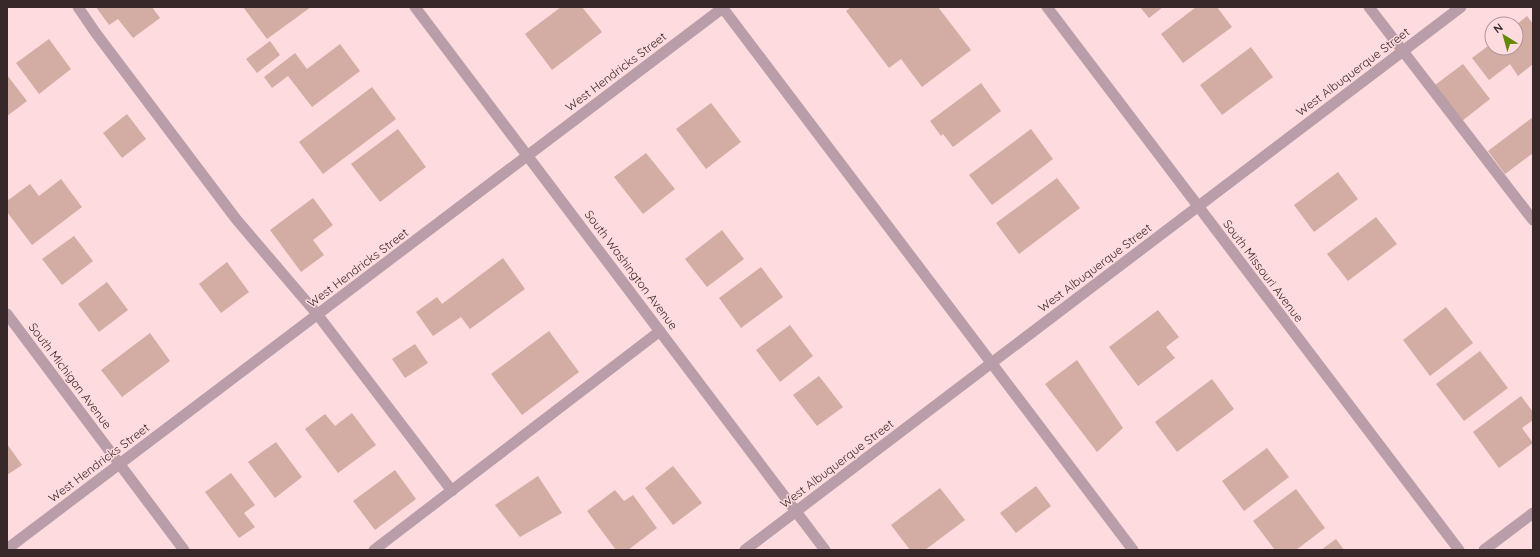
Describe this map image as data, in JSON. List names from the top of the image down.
{
  "streets": {
    "street": [
      "West Hendricks Street",
      "West Albuquerque Street",
      "South Washington Avenue",
      "South Missouri Avenue",
      "South Michigan Avenue"
    ]
  },
  "crossings": [
    ["West Hendricks Street", "South Washington Avenue"],
    ["West Hendricks Street", "South Michigan Avenue"],
    ["West Albuquerque Street", "South Washington Avenue"],
    ["West Albuquerque Street", "South Missouri Avenue"]
  ],
  "north": "top left"
}
